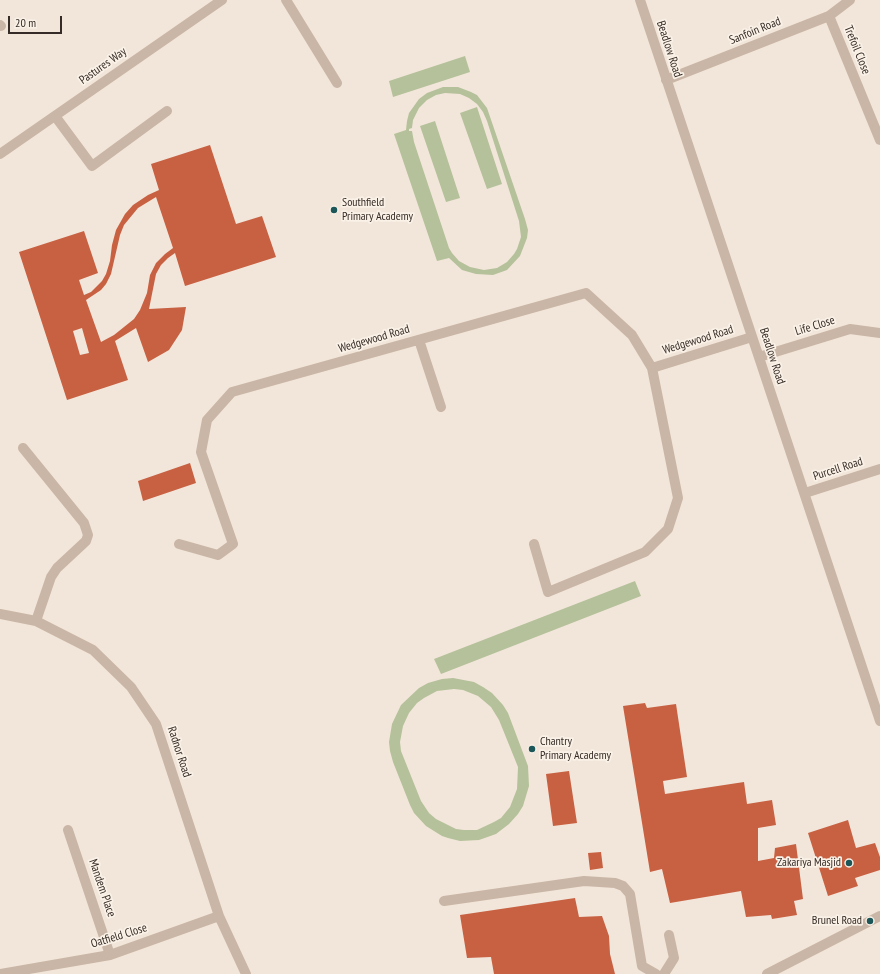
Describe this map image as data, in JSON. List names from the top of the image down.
{
  "streets": {
    "street": [
      "Sanfoin Road",
      "Beadlow Road",
      "Trefoil Close",
      "Pastures Way",
      "Life Close",
      "Wedgewood Road",
      "Purcell Road",
      "Radnor Road",
      "Mandem Place",
      "Oatfield Close"
    ]
  },
  "crossings": [
    ["Sanfoin Road", "Beadlow Road"],
    ["Sanfoin Road", "Trefoil Close"],
    ["Beadlow Road", "Life Close"],
    ["Beadlow Road", "Wedgewood Road"],
    ["Beadlow Road", "Purcell Road"],
    ["Radnor Road", "Oatfield Close"],
    ["Mandem Place", "Oatfield Close"]
  ],
  "places": [
    "Southfield Primary Academy",
    "Chantry Primary Academy",
    "Zakariya Masjid",
    "Brunel Road"
  ],
  "scale_bar": "20 m"
}
